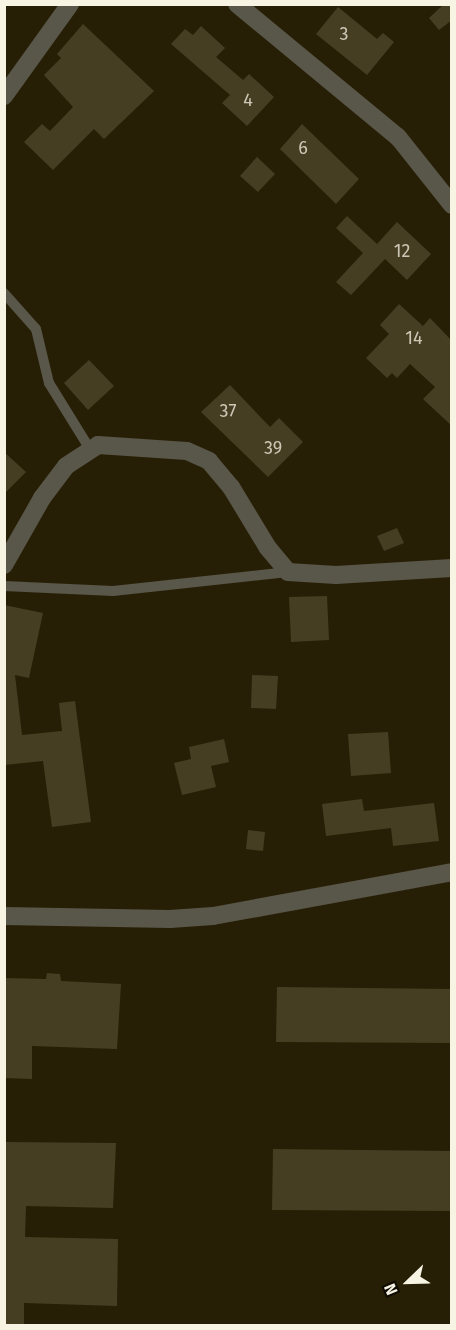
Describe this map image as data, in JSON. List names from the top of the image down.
{
  "house_numbers": [
    "3",
    "4",
    "6",
    "12",
    "14",
    "37",
    "39"
  ],
  "north": "bottom left"
}
